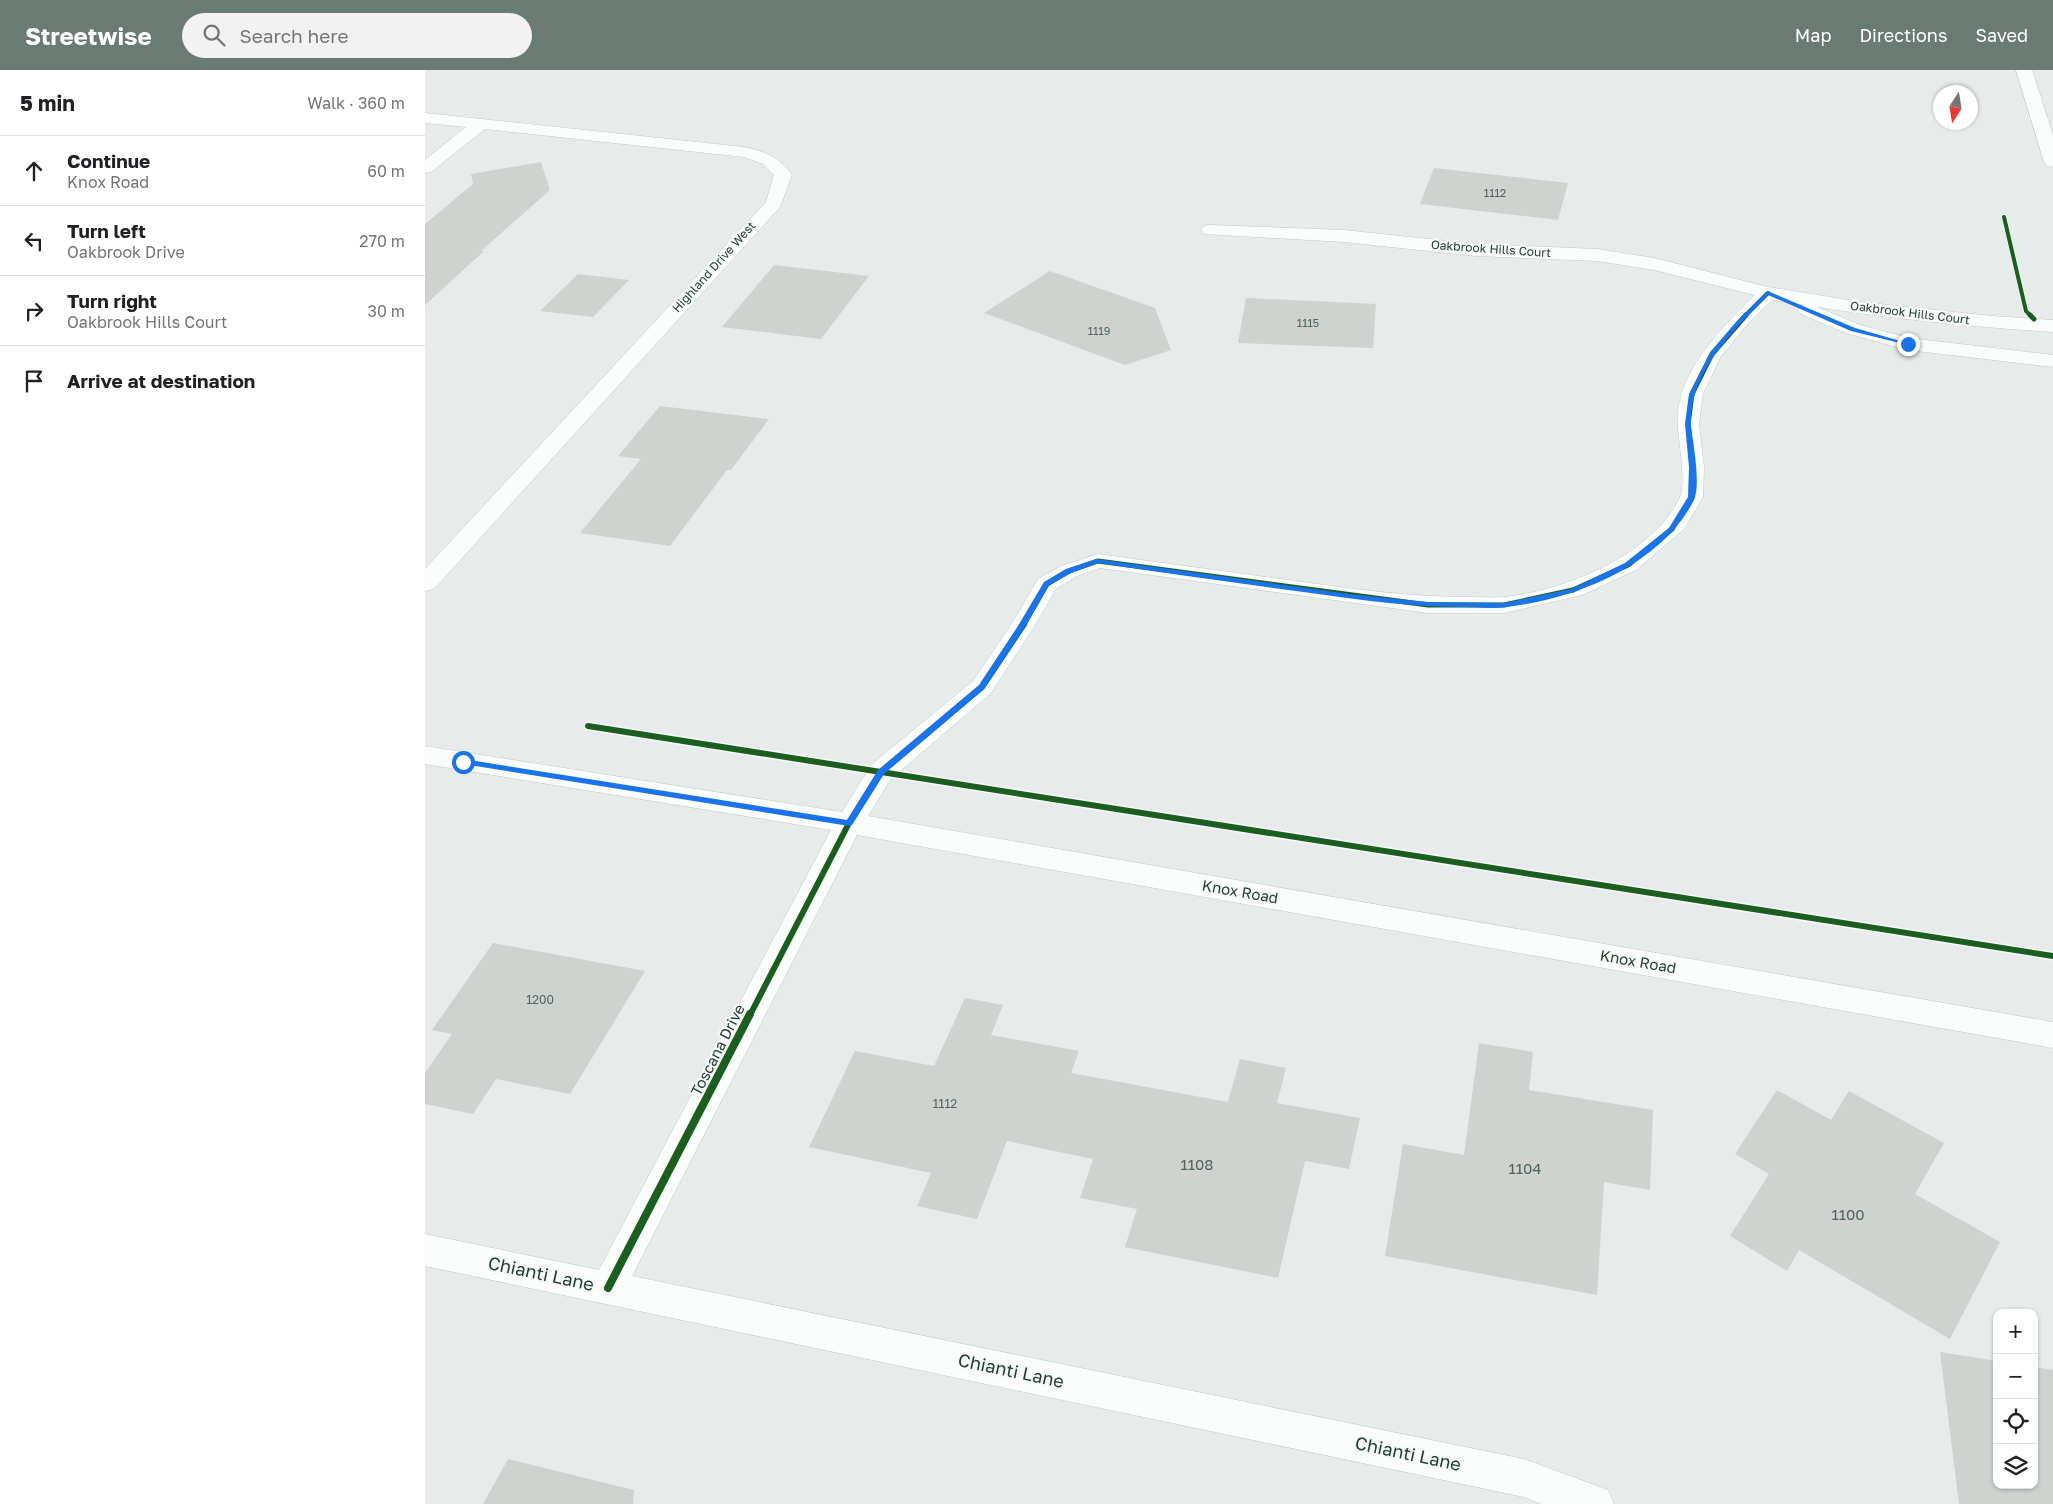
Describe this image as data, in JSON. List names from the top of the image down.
{
  "streets": {
    "street": [
      "Oakbrook Hills Court",
      "Highland Drive West",
      "Knox Road",
      "Toscana Drive",
      "Chianti Lane"
    ]
  },
  "crossings": [
    ["Oakbrook Hills Court", "Toscana Drive"],
    ["Knox Road", "Toscana Drive"],
    ["Toscana Drive", "Chianti Lane"]
  ],
  "house_numbers": [
    "1112",
    "1115",
    "1119",
    "1200",
    "1112",
    "1108",
    "1104",
    "1100"
  ],
  "north": "bottom",
  "page": {
    "header": "Streetwise",
    "search": "Search here",
    "nav": ["Map", "Directions", "Saved"],
    "heading": ["5 min", "Walk · 360 m"],
    "list": [
      ["Continue", "Knox Road", "60 m"],
      ["Turn left", "Oakbrook Drive", "270 m"],
      ["Turn right", "Oakbrook Hills Court", "30 m"],
      "Arrive at destination"
    ],
    "map_buttons": ["+", "−"]
  }
}
